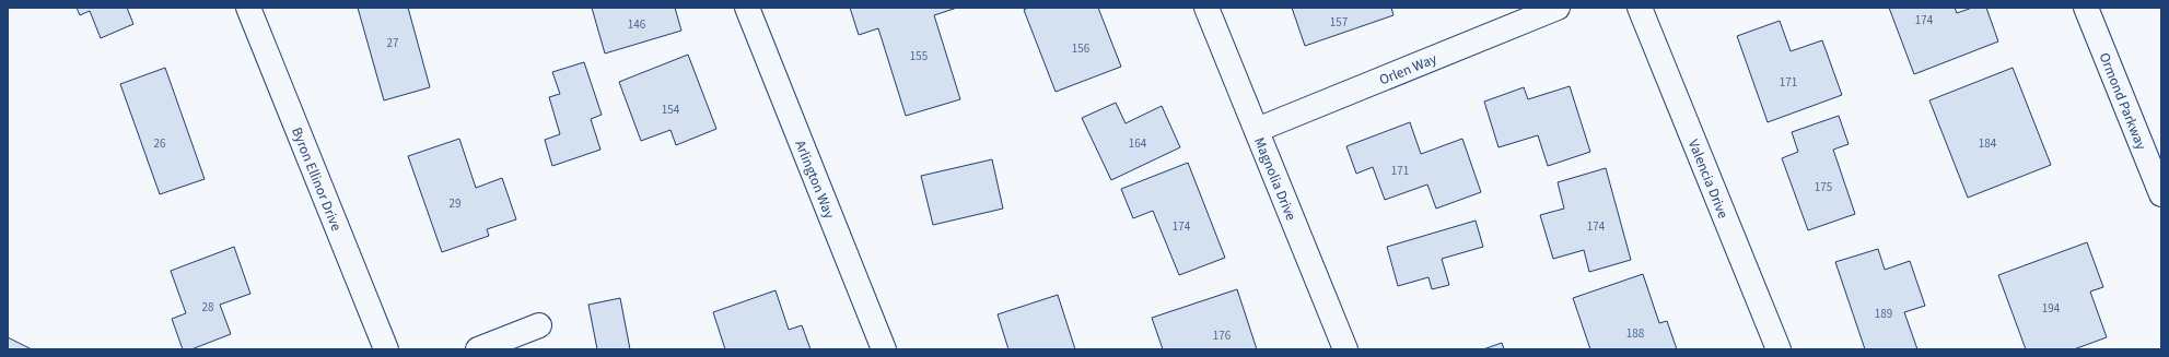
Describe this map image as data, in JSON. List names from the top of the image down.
{
  "streets": {
    "street": [
      "Orlen Way",
      "Ormond Parkway",
      "Magnolia Drive",
      "Byron Ellinor Drive",
      "Arlington Way",
      "Valencia Drive"
    ]
  },
  "crossings": [
    ["Orlen Way", "Magnolia Drive"]
  ],
  "house_numbers": [
    "174",
    "157",
    "146",
    "27",
    "156",
    "155",
    "171",
    "154",
    "26",
    "164",
    "184",
    "171",
    "175",
    "29",
    "174",
    "174",
    "28",
    "194",
    "189",
    "188",
    "176"
  ]
}
